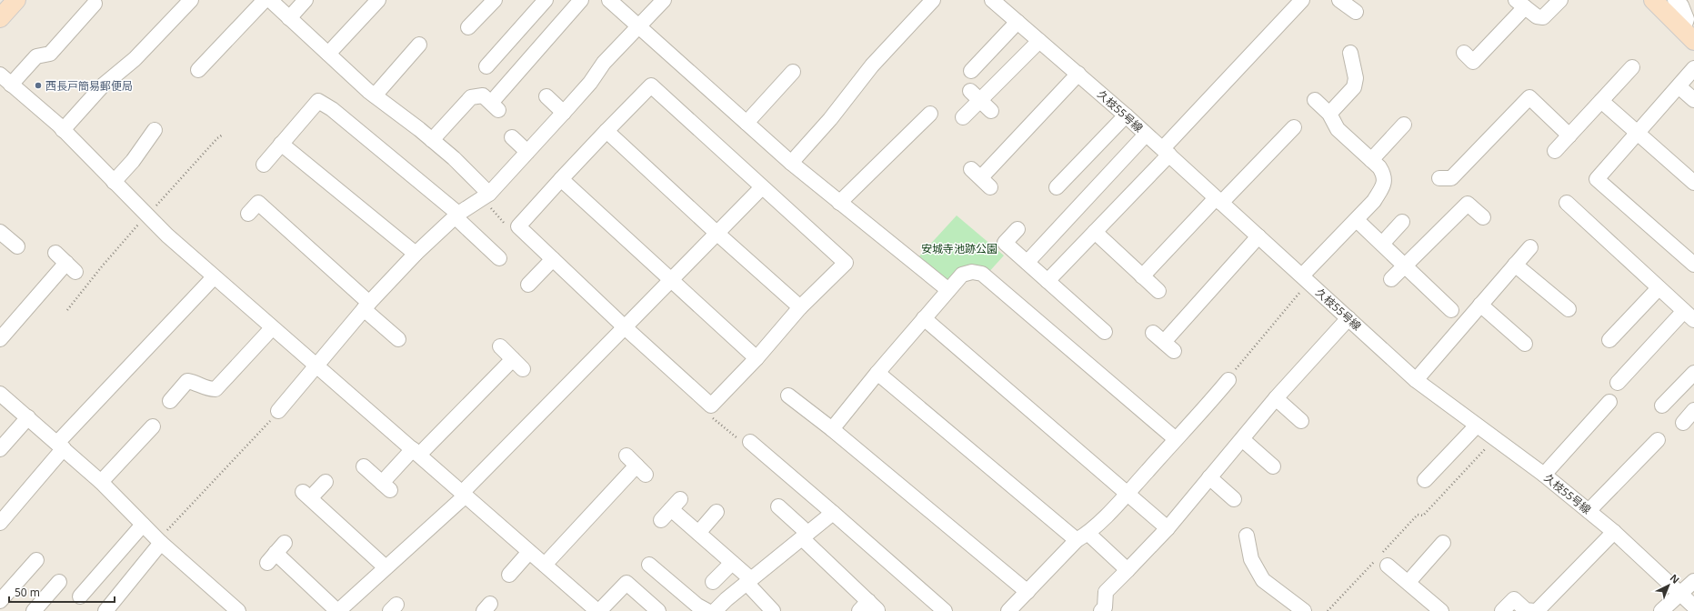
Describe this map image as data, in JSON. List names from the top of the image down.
{
  "streets": {
    "street": ["久枝55号線"]
  },
  "parks": ["安城寺池跡公園"],
  "places": ["西長戸簡易郵便局"],
  "scale_bar": "50 m",
  "north": "top right"
}
